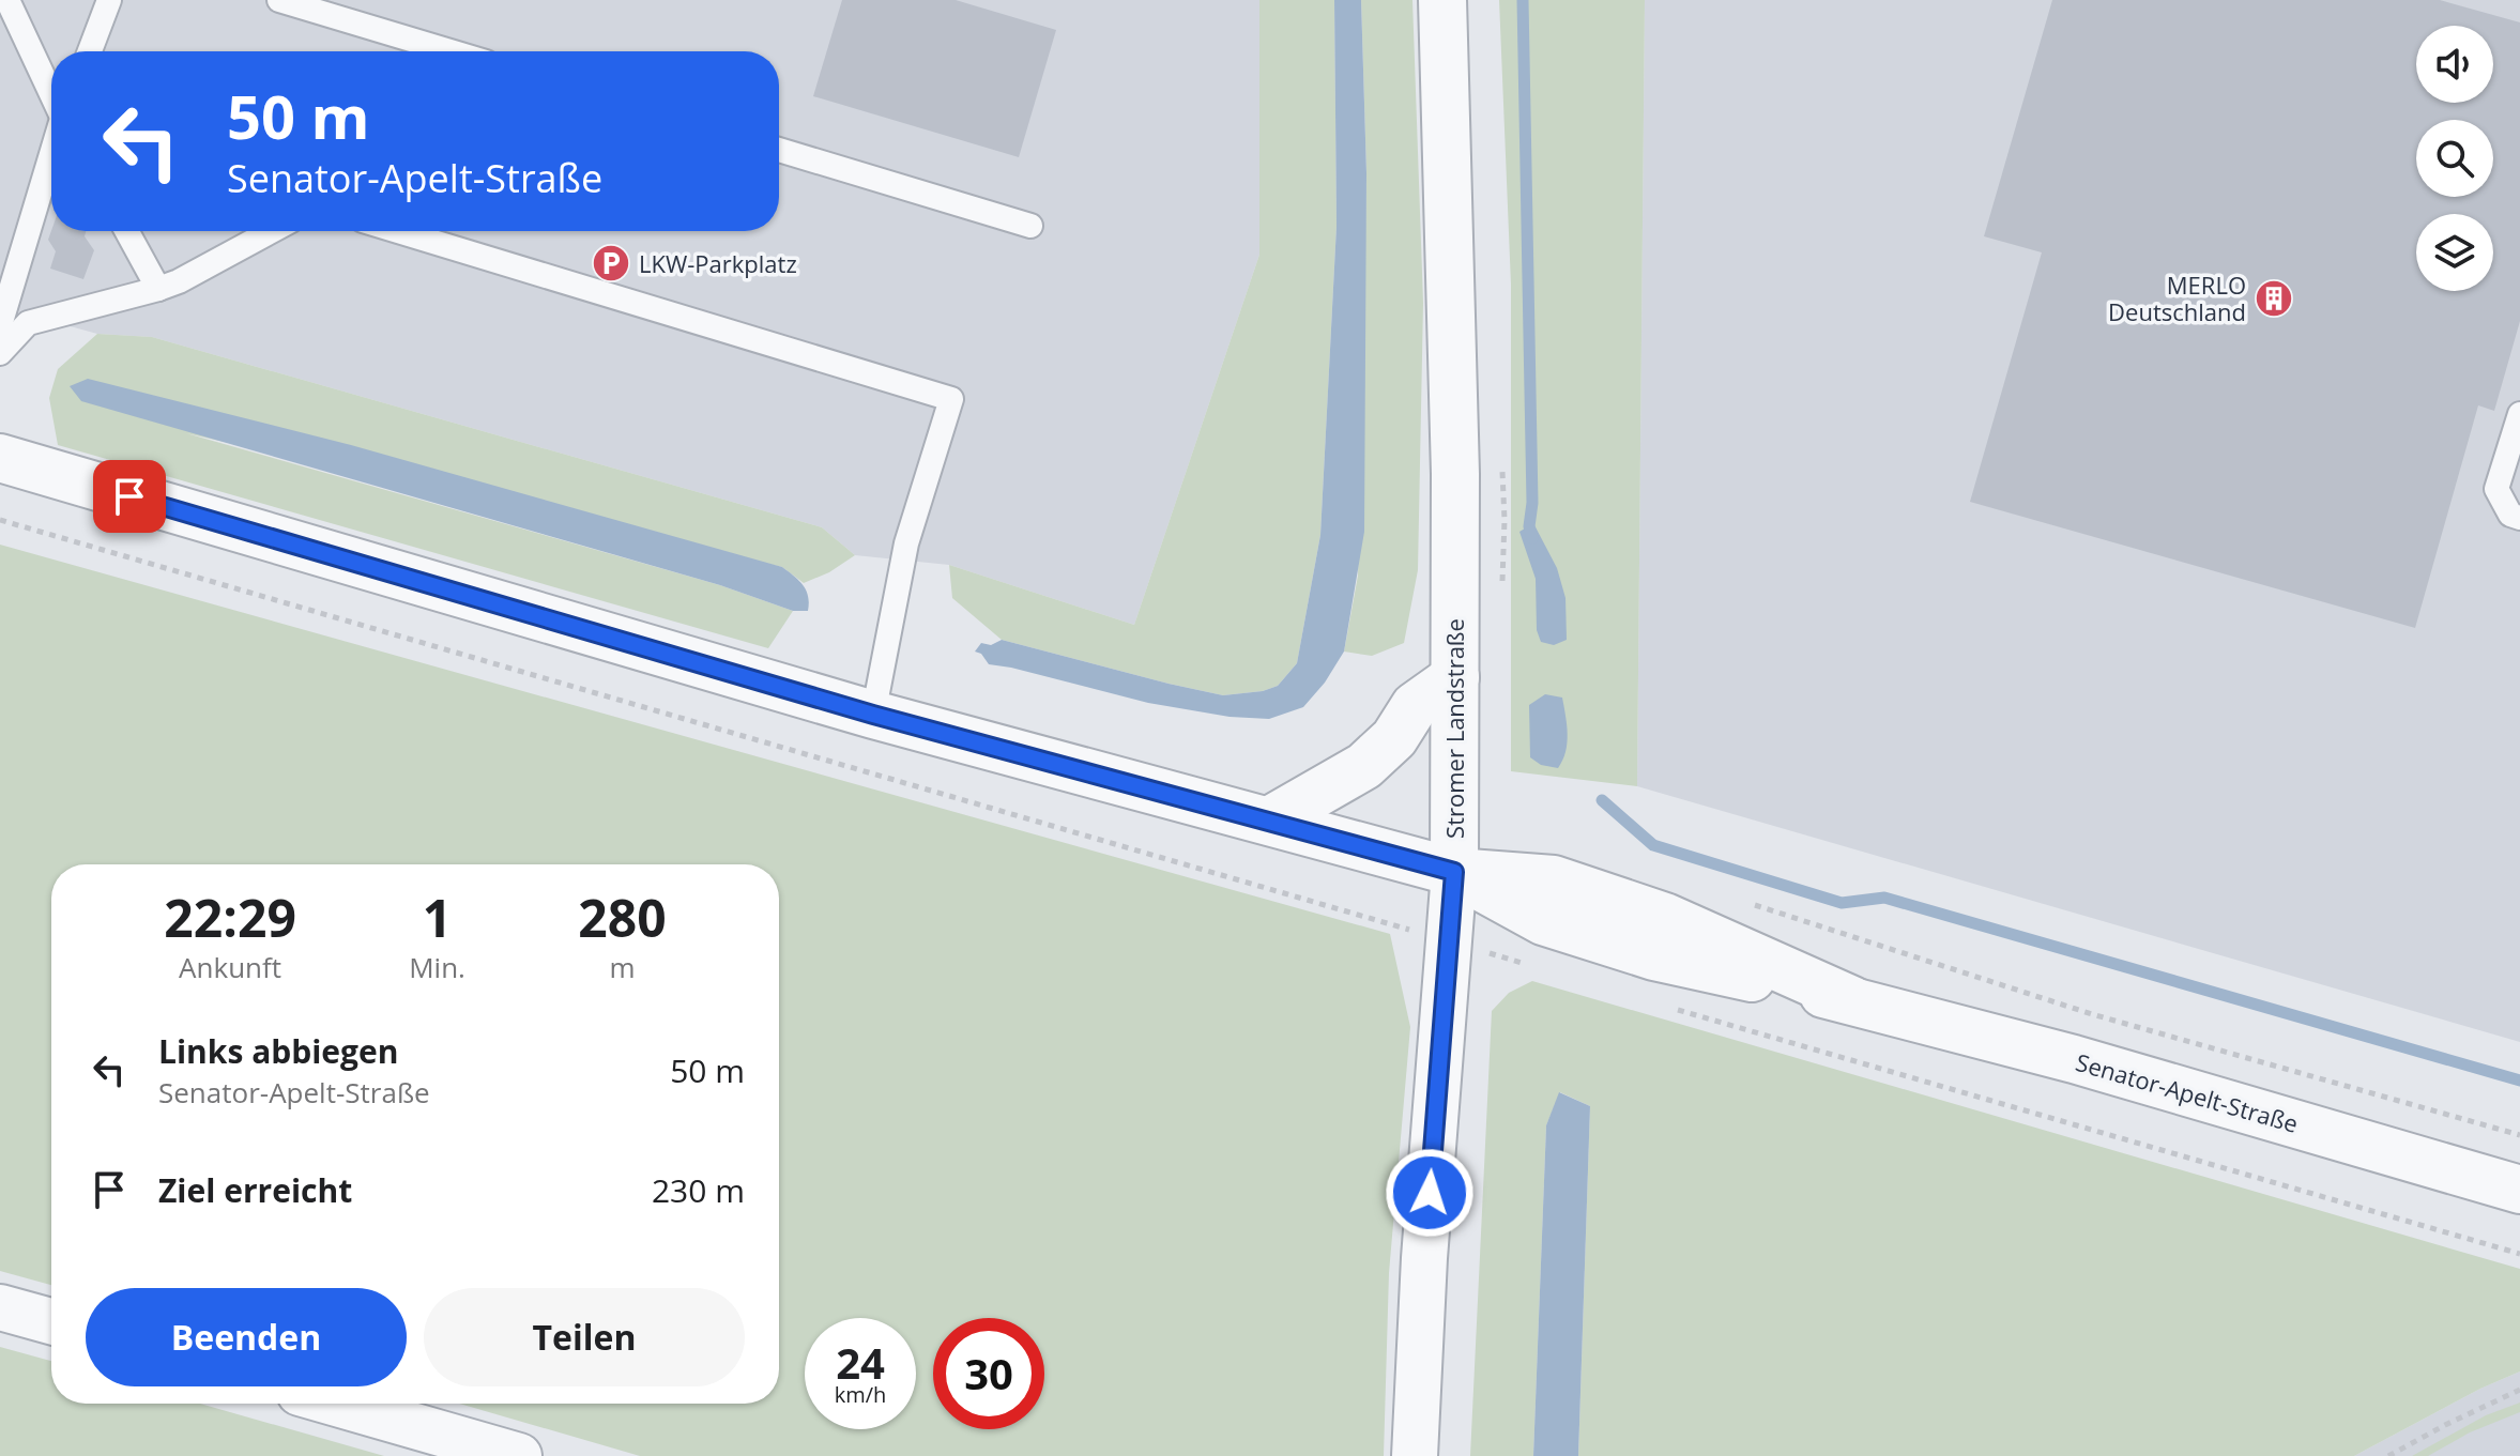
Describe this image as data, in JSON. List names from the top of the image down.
{
  "streets": {
    "street": ["Stromer Landstraße", "Senator-Apelt-Straße"]
  },
  "crossings": [
    ["Stromer Landstraße", "Senator-Apelt-Straße"]
  ],
  "places": {
    "parking": ["LKW-Parkplatz"],
    "building": ["MERLO Deutschland"]
  },
  "page": {
    "turn": ["50 m", "Senator-Apelt-Straße"],
    "eta": [
      "22:29",
      "Ankunft",
      "1",
      "Min.",
      "280",
      "m"
    ],
    "list": [
      {
        "name": "Links abbiegen",
        "note": "Senator-Apelt-Straße",
        "value": "50 m"
      },
      {
        "name": "Ziel erreicht",
        "value": "230 m"
      }
    ],
    "buttons": ["Beenden", "Teilen"],
    "speed": "24 km/h",
    "limit": "30"
  }
}
